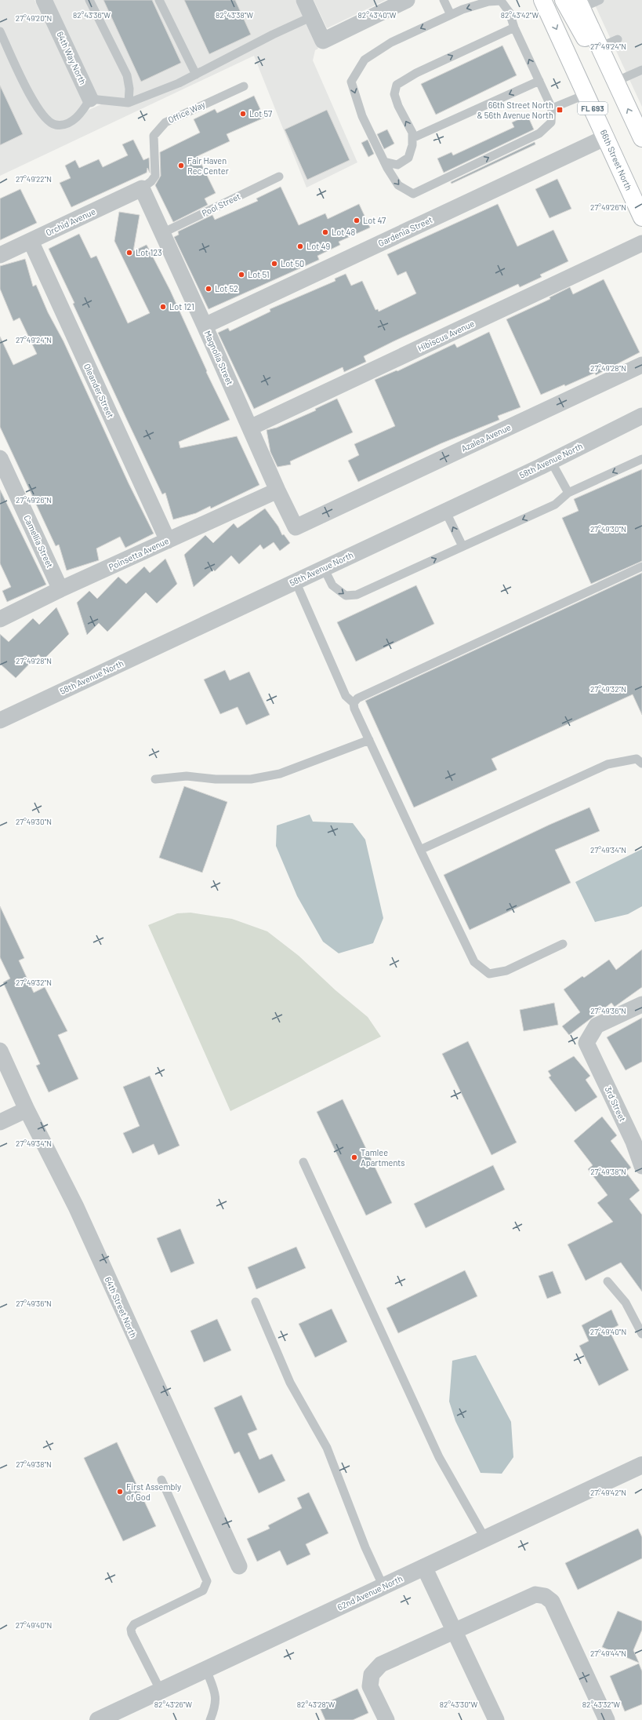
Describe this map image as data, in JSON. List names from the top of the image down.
{
  "streets": {
    "main road": ["FL 693", "66th Street North"],
    "street": [
      "64th Way North",
      "Orchid Avenue",
      "Gardenia Street",
      "Hibiscus Avenue",
      "Magnolia Street",
      "Oleander Street",
      "Azalea Avenue",
      "58th Avenue North",
      "Camellia Street",
      "Poinsetta Avenue",
      "3rd Street",
      "64th Street North",
      "62nd Avenue North"
    ],
    "lane": ["Office Way", "Pool Street"]
  },
  "crossings": [
    ["Office Way", "Orchid Avenue"],
    ["Office Way", "Magnolia Street"],
    ["66th Street North", "Gardenia Street"],
    ["Pool Street", "Magnolia Street"],
    ["Orchid Avenue", "Magnolia Street"],
    ["Orchid Avenue", "Oleander Street"],
    ["Gardenia Street", "Magnolia Street"],
    ["Hibiscus Avenue", "Magnolia Street"],
    ["Magnolia Street", "Azalea Avenue"],
    ["Magnolia Street", "Poinsetta Avenue"],
    ["Oleander Street", "Poinsetta Avenue"],
    ["Camellia Street", "Poinsetta Avenue"]
  ],
  "places": {
    "transit": ["66th Street North & 56th Avenue North"],
    "other": [
      "Lot 57",
      "Fair Haven Rec Center",
      "Lot 47",
      "Lot 48",
      "Lot 49",
      "Lot 123",
      "Lot 50",
      "Lot 51",
      "Lot 52",
      "Lot 121",
      "Tamlee Apartments",
      "First Assembly of God"
    ]
  },
  "coordinates": [
    "82°43'36\"W",
    "82°43'38\"W",
    "82°43'40\"W",
    "82°43'42\"W",
    "27°49'20\"N",
    "27°49'24\"N",
    "27°49'22\"N",
    "27°49'26\"N",
    "27°49'28\"N",
    "27°49'30\"N",
    "27°49'32\"N",
    "27°49'34\"N",
    "27°49'36\"N",
    "27°49'38\"N",
    "27°49'40\"N",
    "27°49'42\"N",
    "27°49'44\"N",
    "82°43'26\"W",
    "82°43'28\"W",
    "82°43'30\"W",
    "82°43'32\"W"
  ]
}
